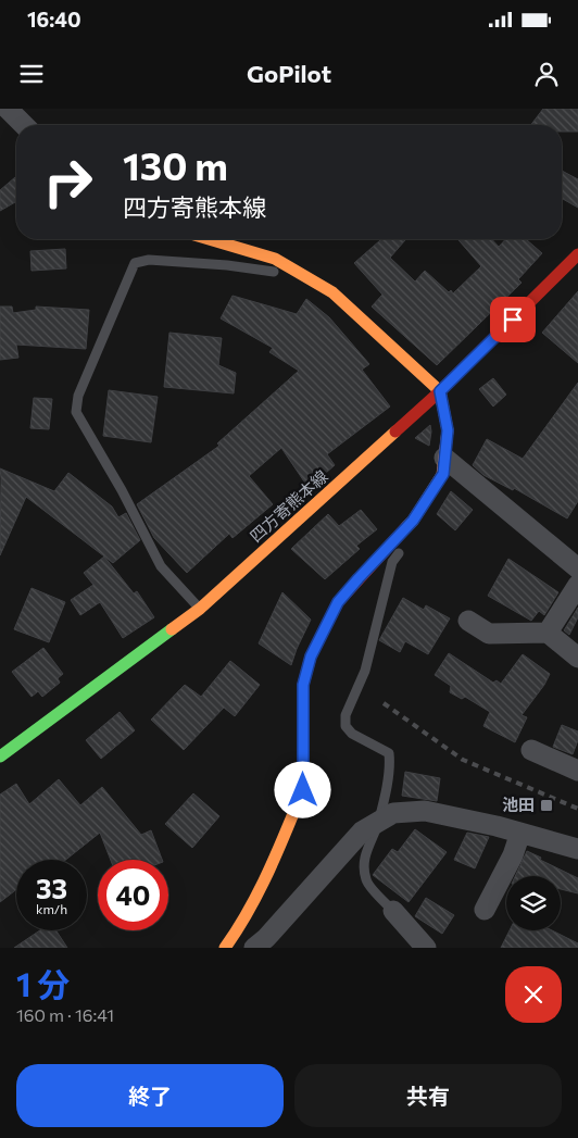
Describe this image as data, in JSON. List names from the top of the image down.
{
  "streets": {
    "street": ["四方寄熊本線"]
  },
  "places": {
    "transit": ["池田"]
  },
  "page": {
    "status": "16:40",
    "header": "GoPilot",
    "turn": ["130 m", "四方寄熊本線"],
    "speed": "33 km/h",
    "limit": "40",
    "heading": ["1 分", "160 m · 16:41"],
    "buttons": ["終了", "共有"]
  }
}
